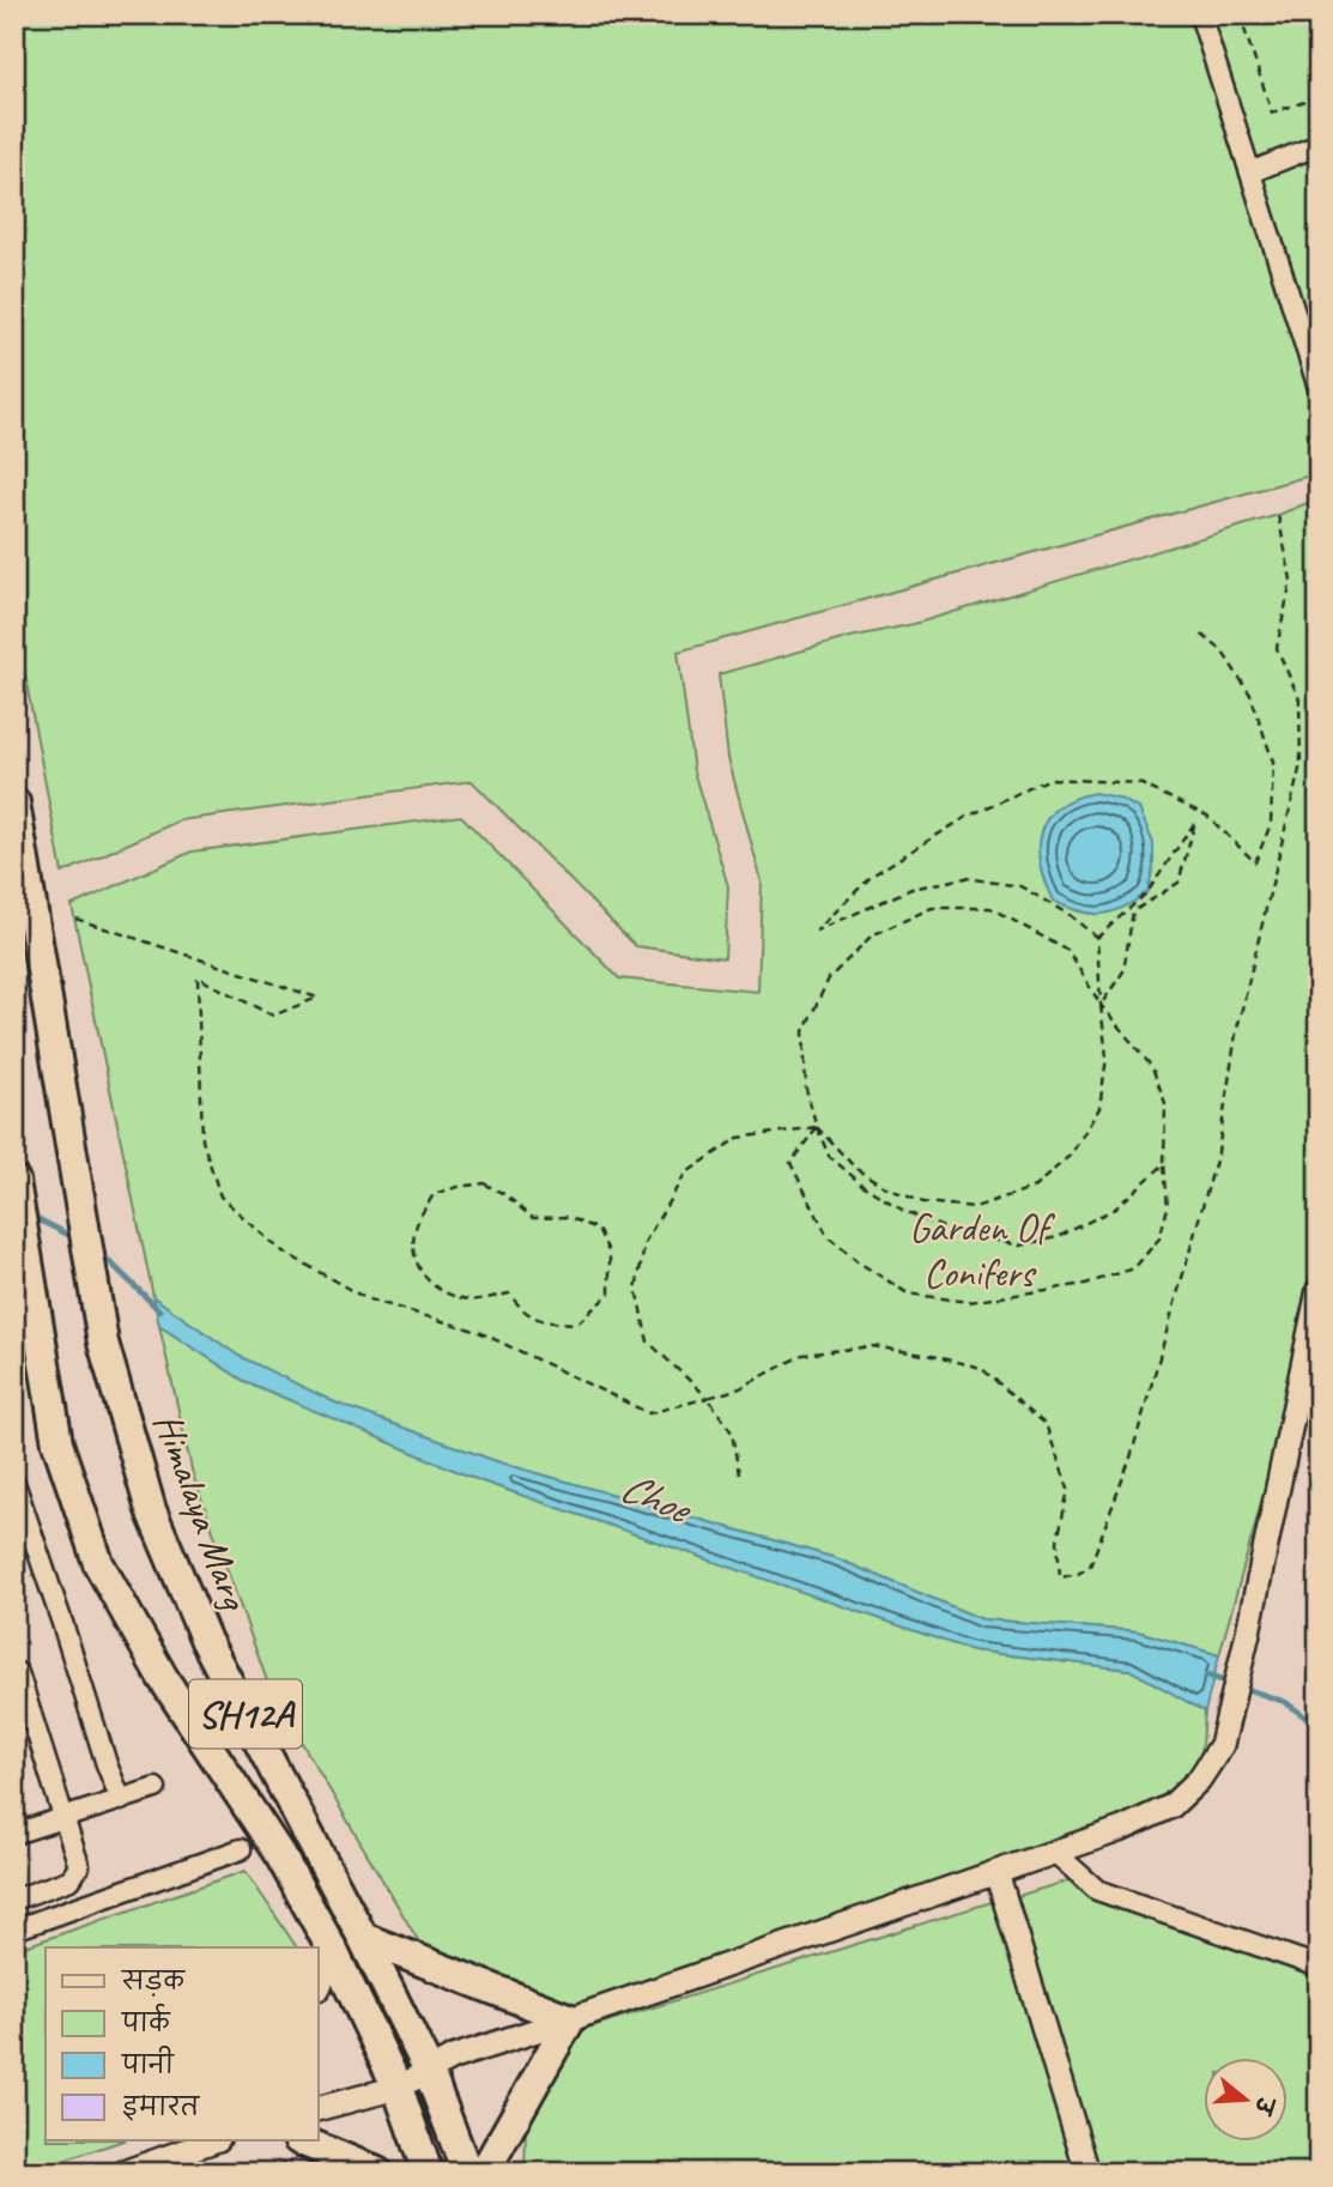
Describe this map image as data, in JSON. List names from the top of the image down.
{
  "streets": {
    "main road": ["Himalaya Marg", "SH12A"]
  },
  "water": ["Choe"],
  "parks": ["Garden Of Conifers"],
  "legend": [
    "सड़क",
    "पार्क",
    "पानी",
    "इमारत"
  ],
  "north": "right"
}
